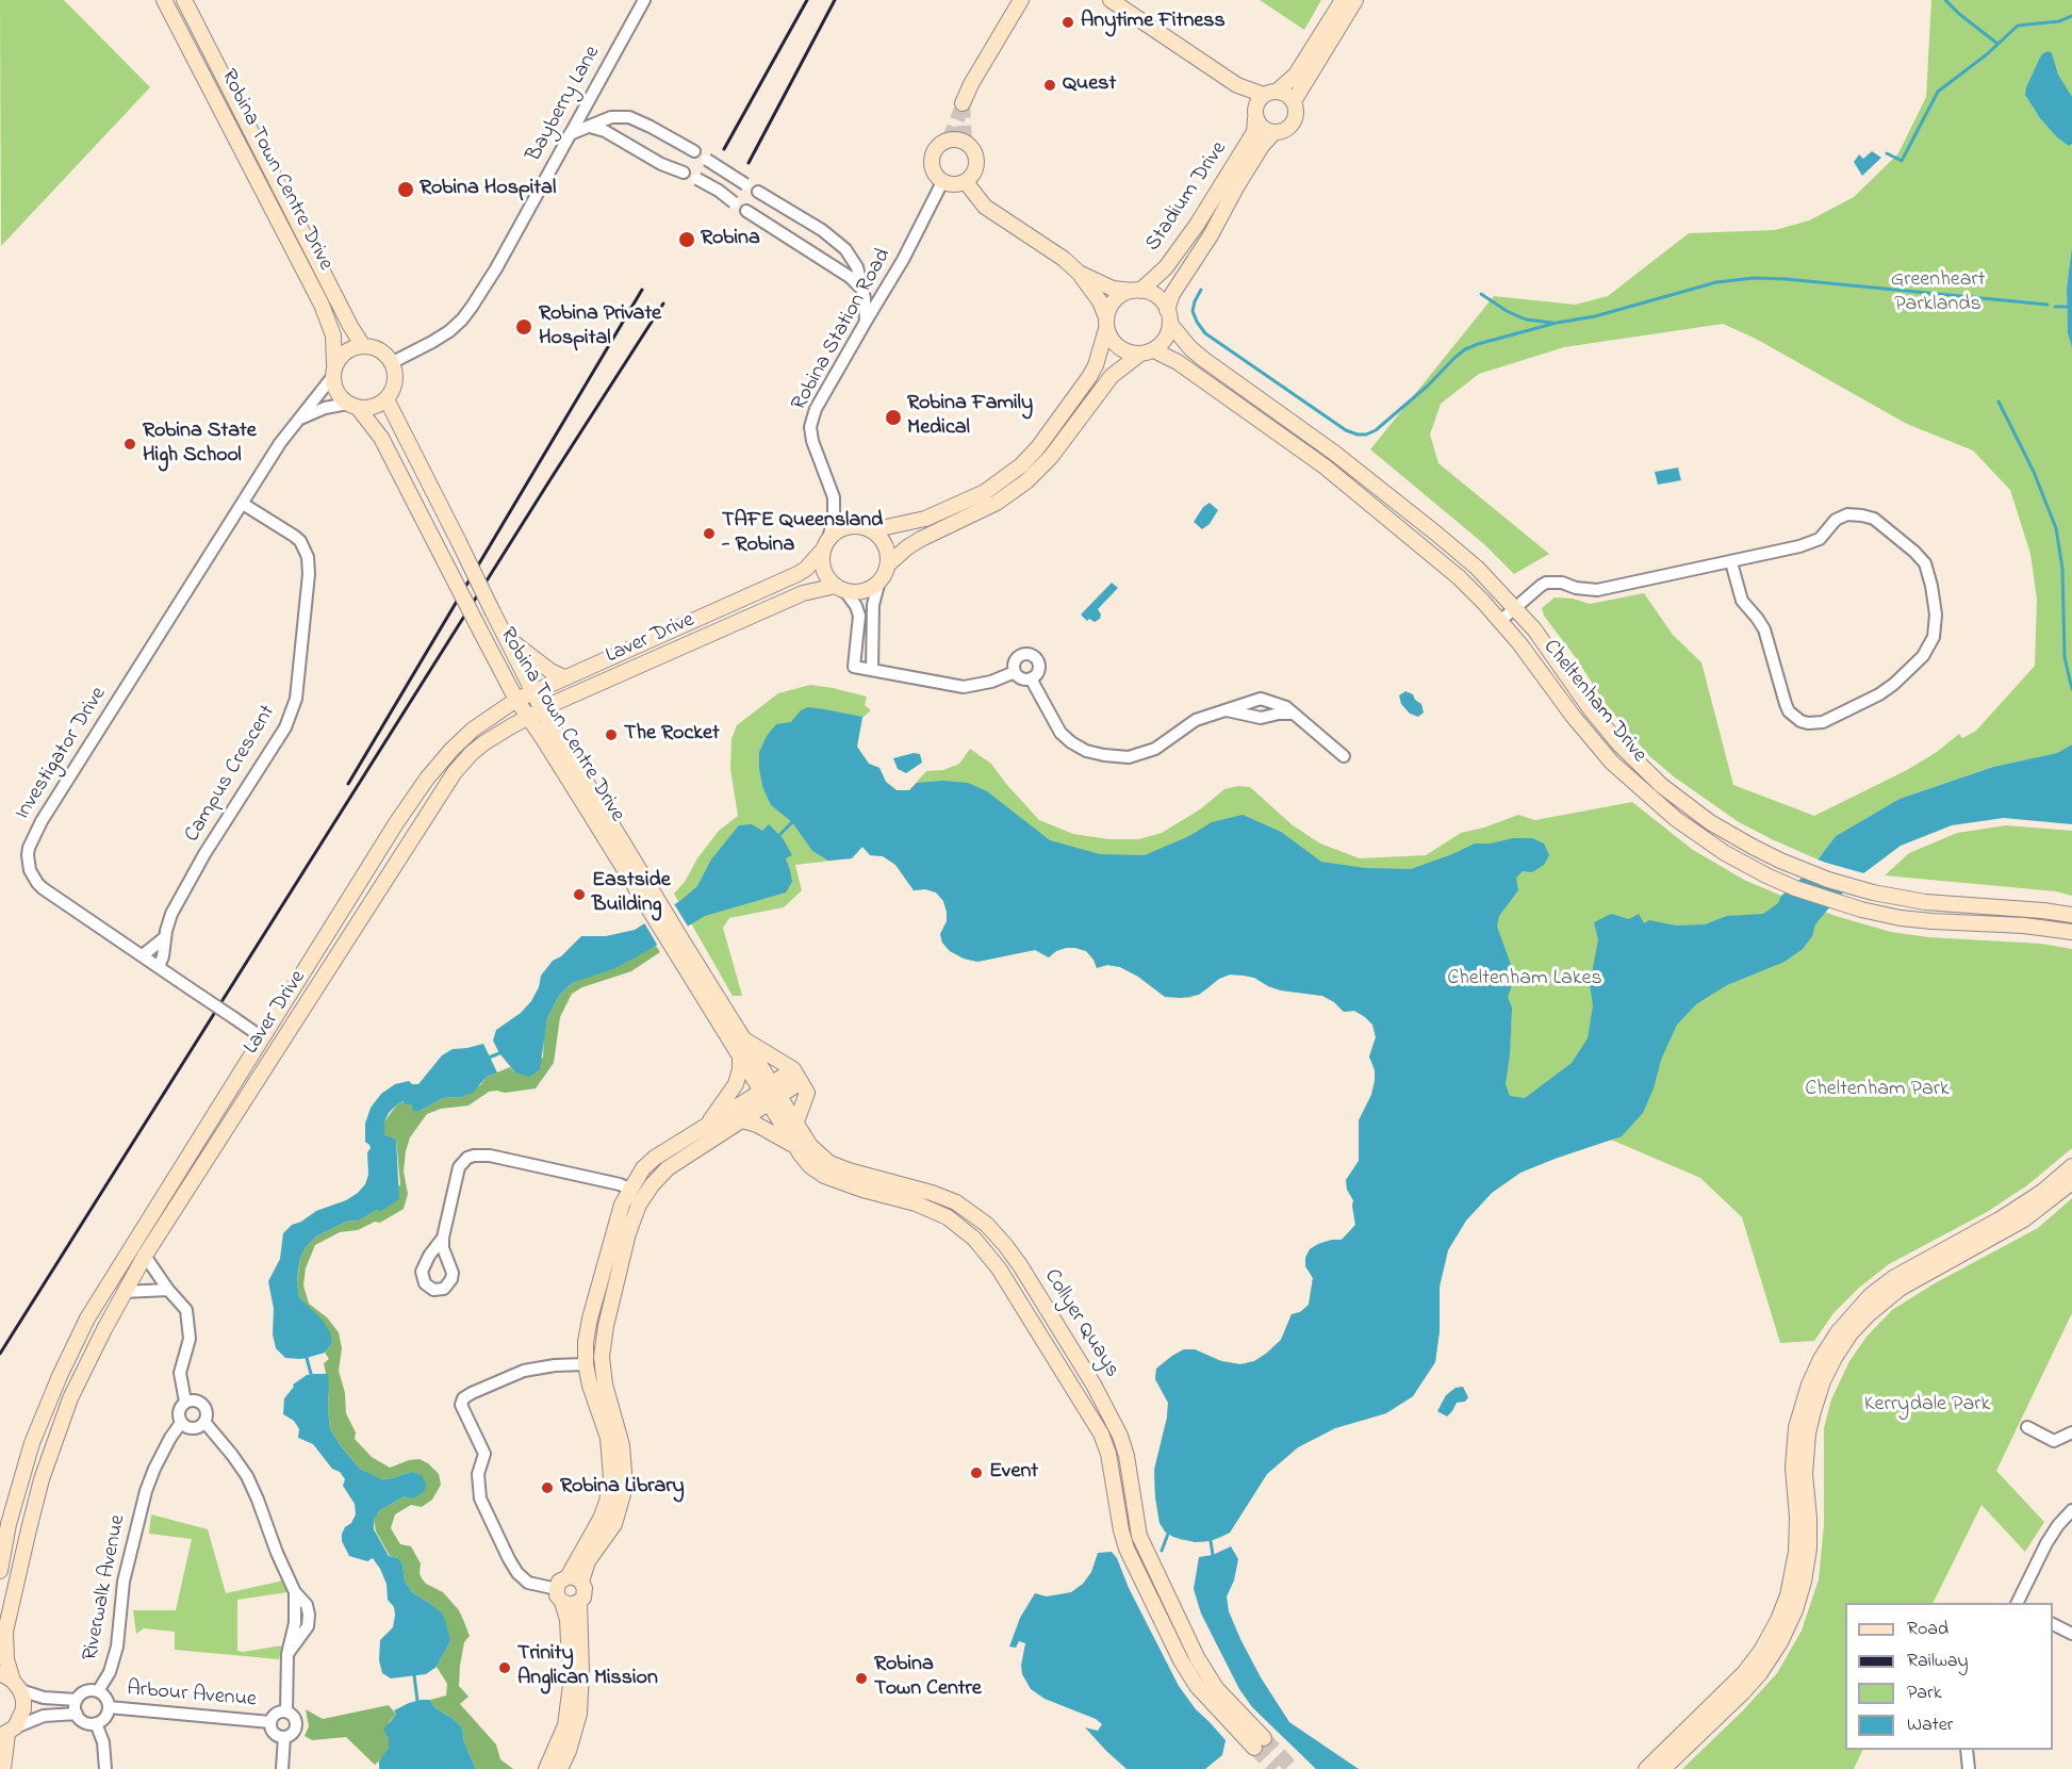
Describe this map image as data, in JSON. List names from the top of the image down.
{
  "streets": {
    "street": [
      "Bayberry Lane",
      "Robina Town Centre Drive",
      "Stadium Drive",
      "Robina Station Road",
      "Laver Drive",
      "Cheltenham Drive",
      "Investigator Drive",
      "Campus Crescent",
      "Collyer Quays",
      "Riverwalk Avenue",
      "Arbour Avenue"
    ]
  },
  "crossings": [
    ["Bayberry Lane", "Robina Town Centre Drive"],
    ["Bayberry Lane", "Investigator Drive"],
    ["Robina Town Centre Drive", "Laver Drive"],
    ["Robina Town Centre Drive", "Investigator Drive"],
    ["Robina Town Centre Drive", "Collyer Quays"],
    ["Stadium Drive", "Cheltenham Drive"],
    ["Robina Station Road", "Laver Drive"],
    ["Laver Drive", "Investigator Drive"],
    ["Investigator Drive", "Campus Crescent"],
    ["Riverwalk Avenue", "Arbour Avenue"]
  ],
  "parks": [
    "Greenheart Parklands",
    "Cheltenham Lakes",
    "Cheltenham Park",
    "Kerrydale Park"
  ],
  "places": [
    "Anytime Fitness",
    "Quest",
    "Robina Hospital",
    "Robina",
    "Robina Private Hospital",
    "Robina Family Medical",
    "Robina State High School",
    "TAFE Queensland - Robina",
    "The Rocket",
    "Eastside Building",
    "Event",
    "Robina Library",
    "Trinity Anglican Mission",
    "Robina Town Centre"
  ],
  "legend": [
    "Road",
    "Railway",
    "Park",
    "Water"
  ]
}
